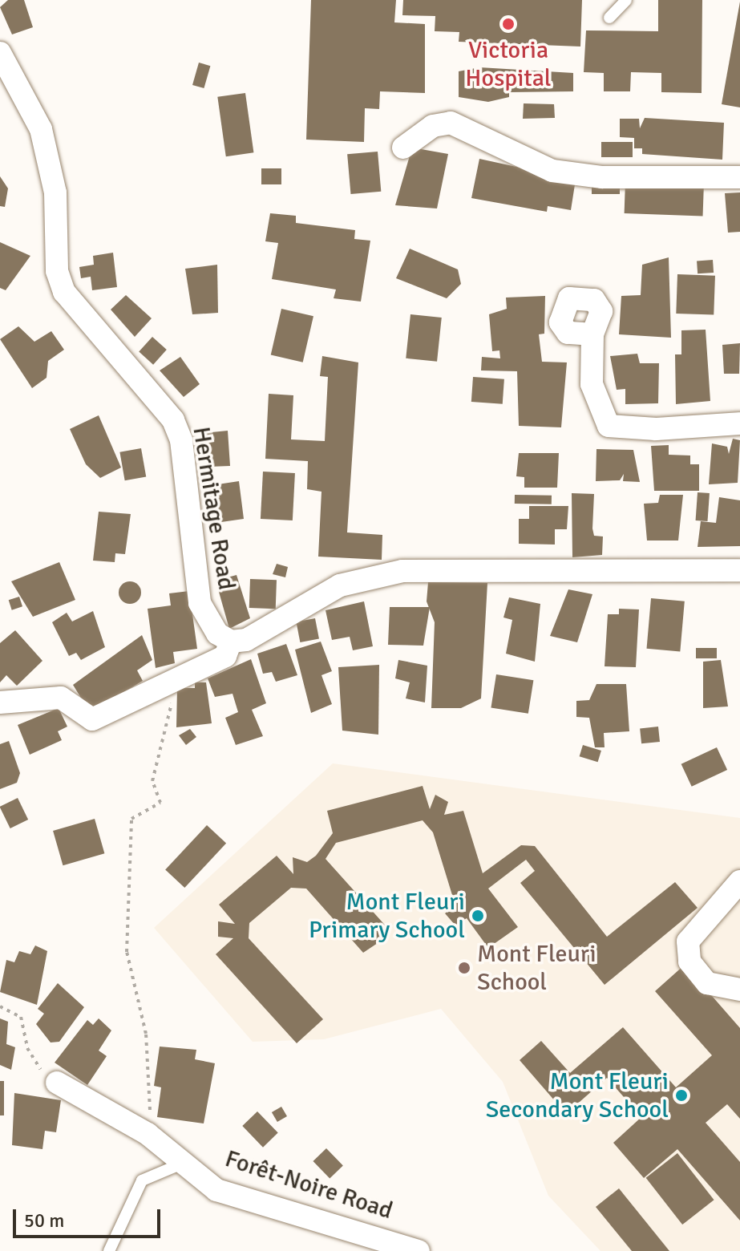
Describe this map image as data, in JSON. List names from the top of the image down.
{
  "streets": {
    "street": ["Hermitage Road", "Forêt-Noire Road"]
  },
  "places": [
    "Victoria Hospital",
    "Mont Fleuri Primary School",
    "Mont Fleuri School",
    "Mont Fleuri Secondary School"
  ],
  "scale_bar": "50 m"
}
